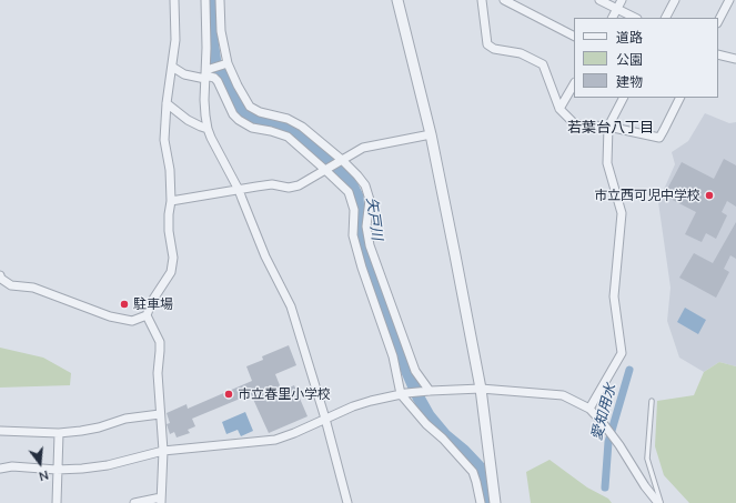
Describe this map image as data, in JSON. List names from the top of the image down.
{
  "districts": ["若葉台八丁目"],
  "water": ["矢戸川", "愛知用水"],
  "places": ["市立西可児中学校", "駐車場", "市立春里小学校"],
  "legend": ["道路", "公園", "建物"],
  "north": "bottom"
}
